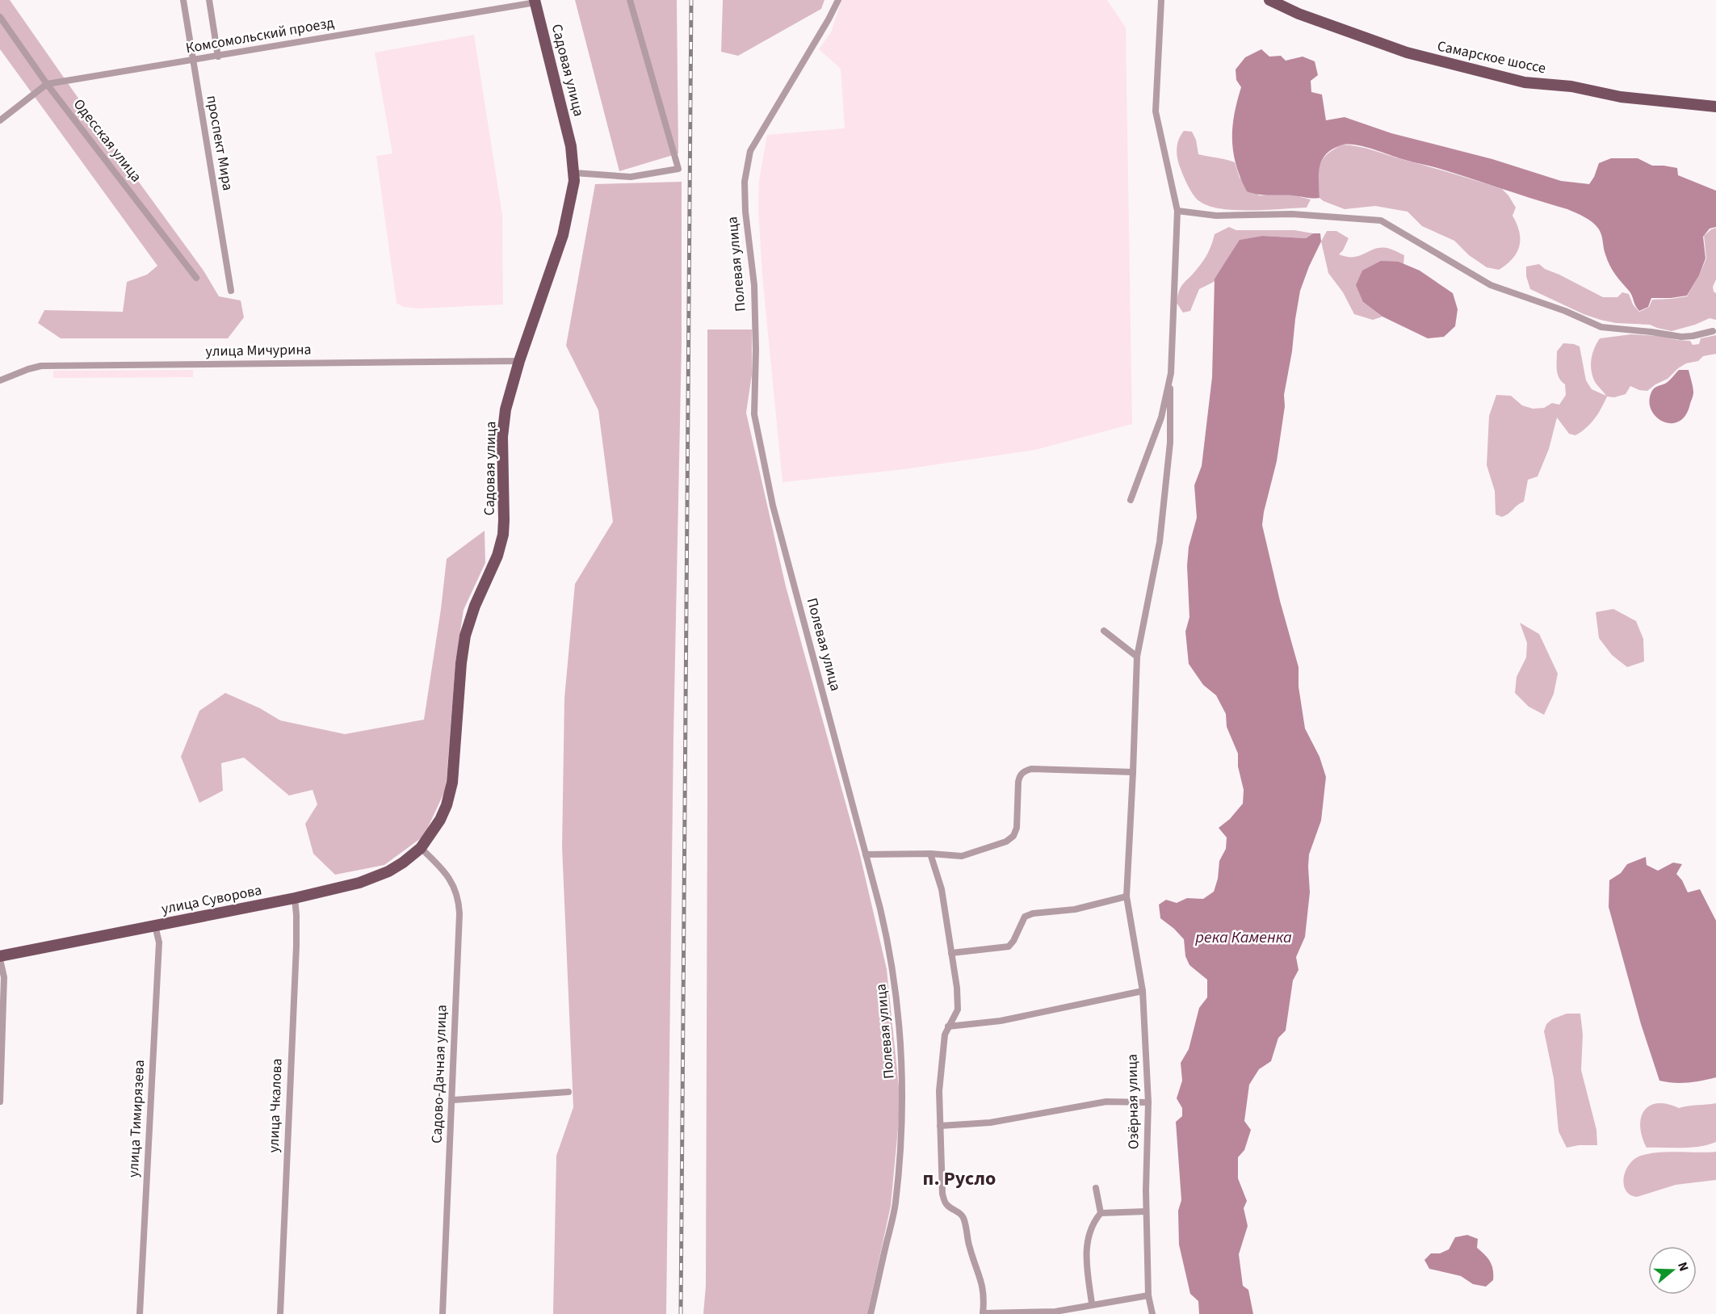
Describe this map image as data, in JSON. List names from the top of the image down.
{
  "streets": {
    "main road": ["Самарское шоссе", "Садовая улица", "улица Суворова"],
    "street": [
      "Комсомольский проезд",
      "Одесская улица",
      "проспект Мира",
      "Полевая улица",
      "улица Мичурина",
      "Садово-Дачная улица",
      "Озёрная улица",
      "улица Чкалова",
      "улица Тимирязева"
    ]
  },
  "crossings": [
    ["Комсомольский проезд", "Садовая улица"],
    ["Комсомольский проезд", "Одесская улица"],
    ["Комсомольский проезд", "проспект Мира"],
    ["Садовая улица", "улица Мичурина"],
    ["Садовая улица", "улица Суворова"],
    ["Садовая улица", "Садово-Дачная улица"],
    ["улица Суворова", "Садово-Дачная улица"],
    ["улица Суворова", "улица Чкалова"],
    ["улица Суворова", "улица Тимирязева"]
  ],
  "districts": ["п. Русло"],
  "water": ["река Каменка"],
  "north": "right"
}
